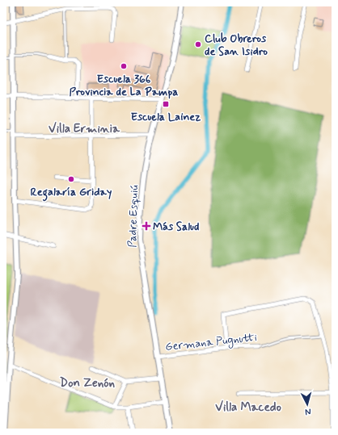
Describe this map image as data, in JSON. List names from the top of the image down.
{
  "streets": {
    "street": ["Padre Esquiú", "Germana Pugnutti"]
  },
  "crossings": [
    ["Padre Esquiú", "Germana Pugnutti"]
  ],
  "districts": ["Villa Erminia", "Don Zenón", "Villa Macedo"],
  "places": {
    "other": ["Club Obreros de San Isidro", "Escuela 366 Provincia de La Pampa", "Regalaría Griday"],
    "transit": ["Escuela Lainez"],
    "health": ["Más Salud"]
  },
  "north": "bottom"
}
